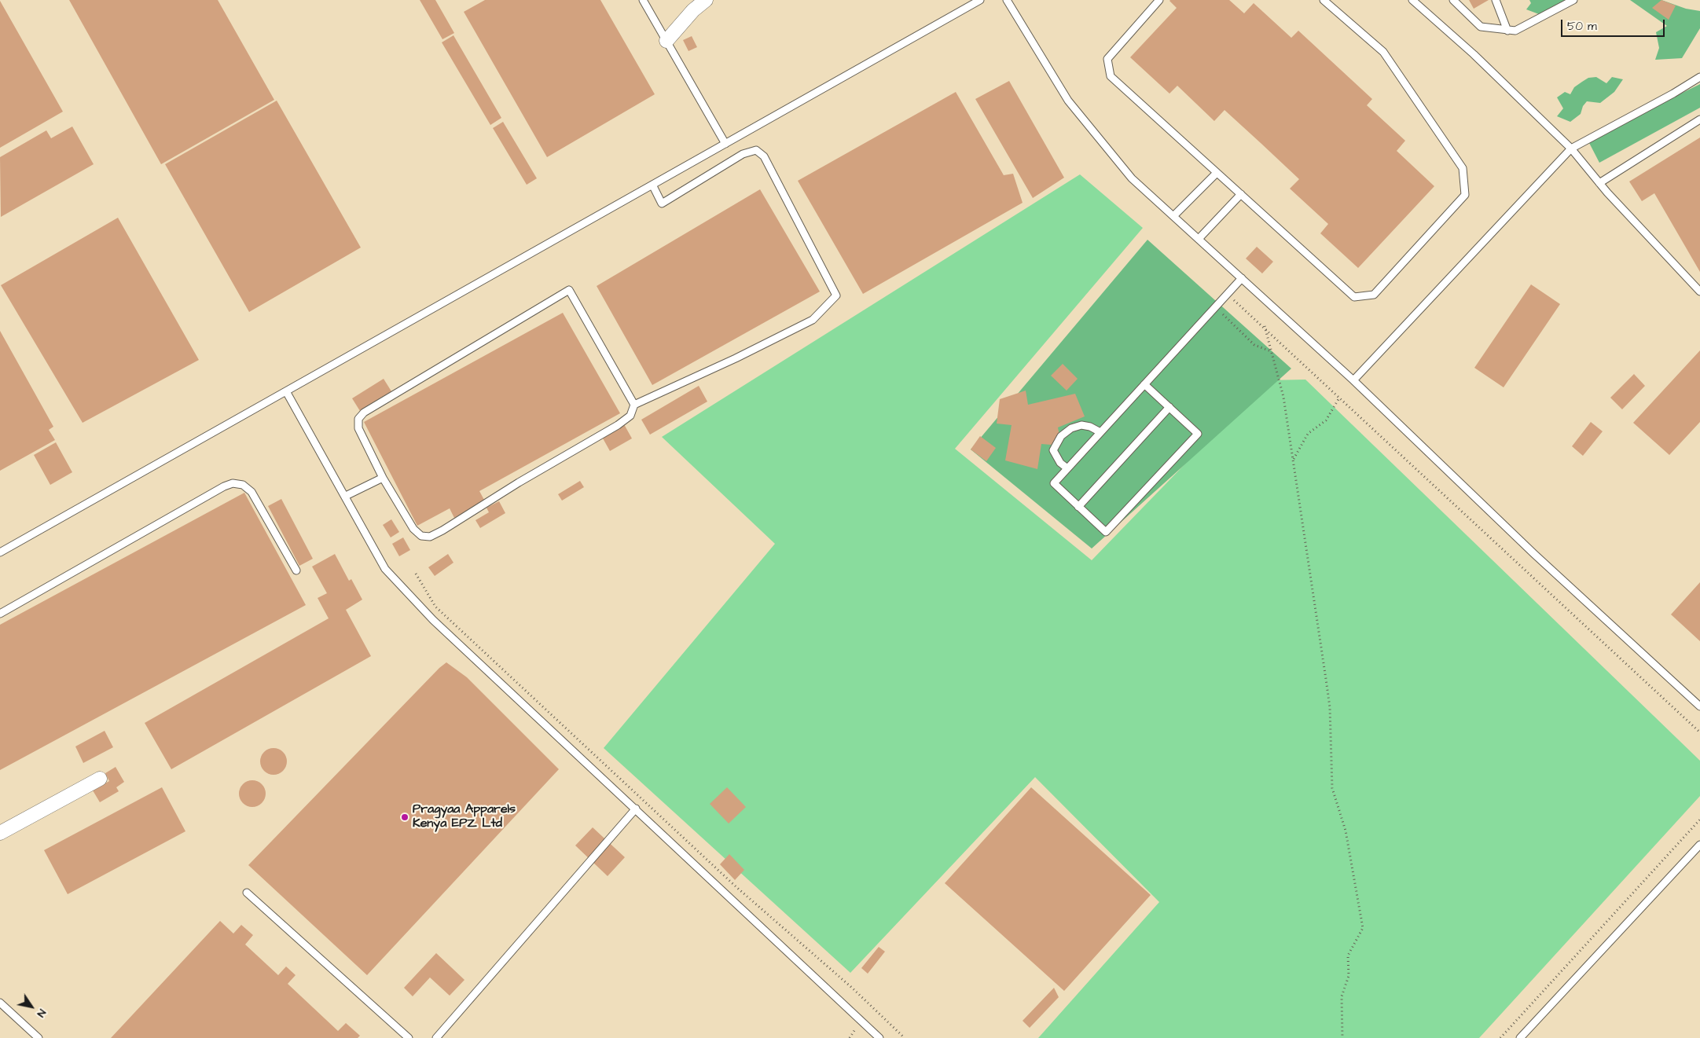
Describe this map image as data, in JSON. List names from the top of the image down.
{
  "places": ["Pragyaa Apparels Kenya EPZ Ltd"],
  "scale_bar": "50 m",
  "north": "bottom right"
}
